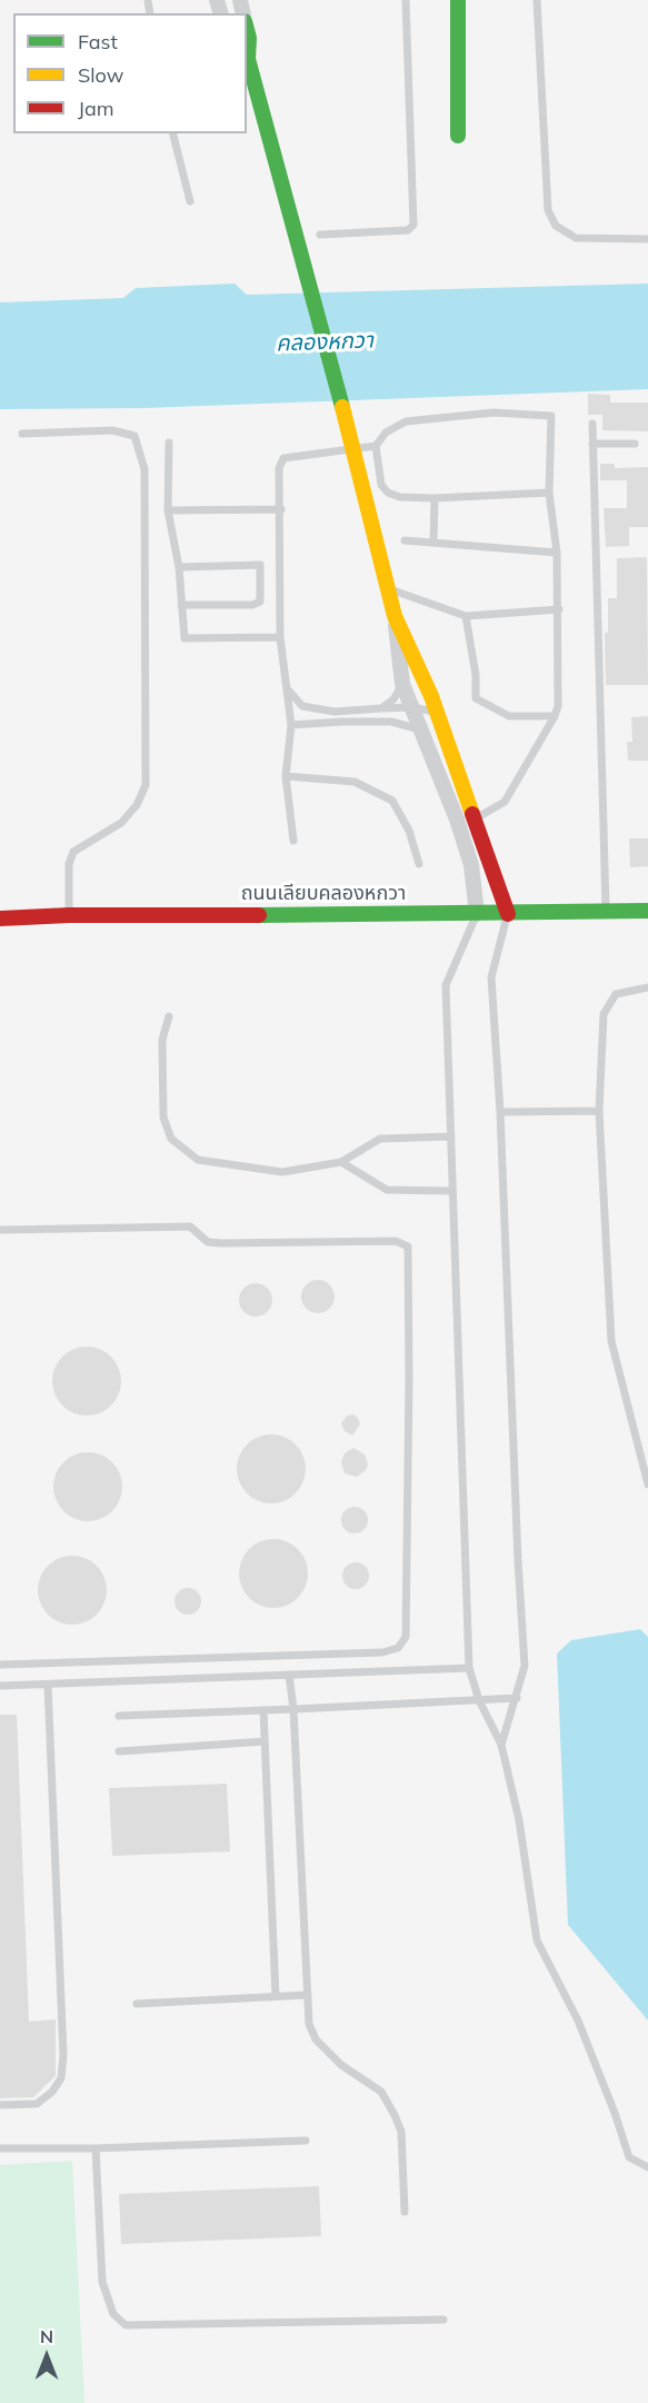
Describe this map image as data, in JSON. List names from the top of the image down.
{
  "streets": {
    "street": ["ถนนเลียบคลองหกวา"]
  },
  "water": ["คลองหกวา"],
  "legend": ["Fast", "Slow", "Jam"],
  "north": "top"
}
